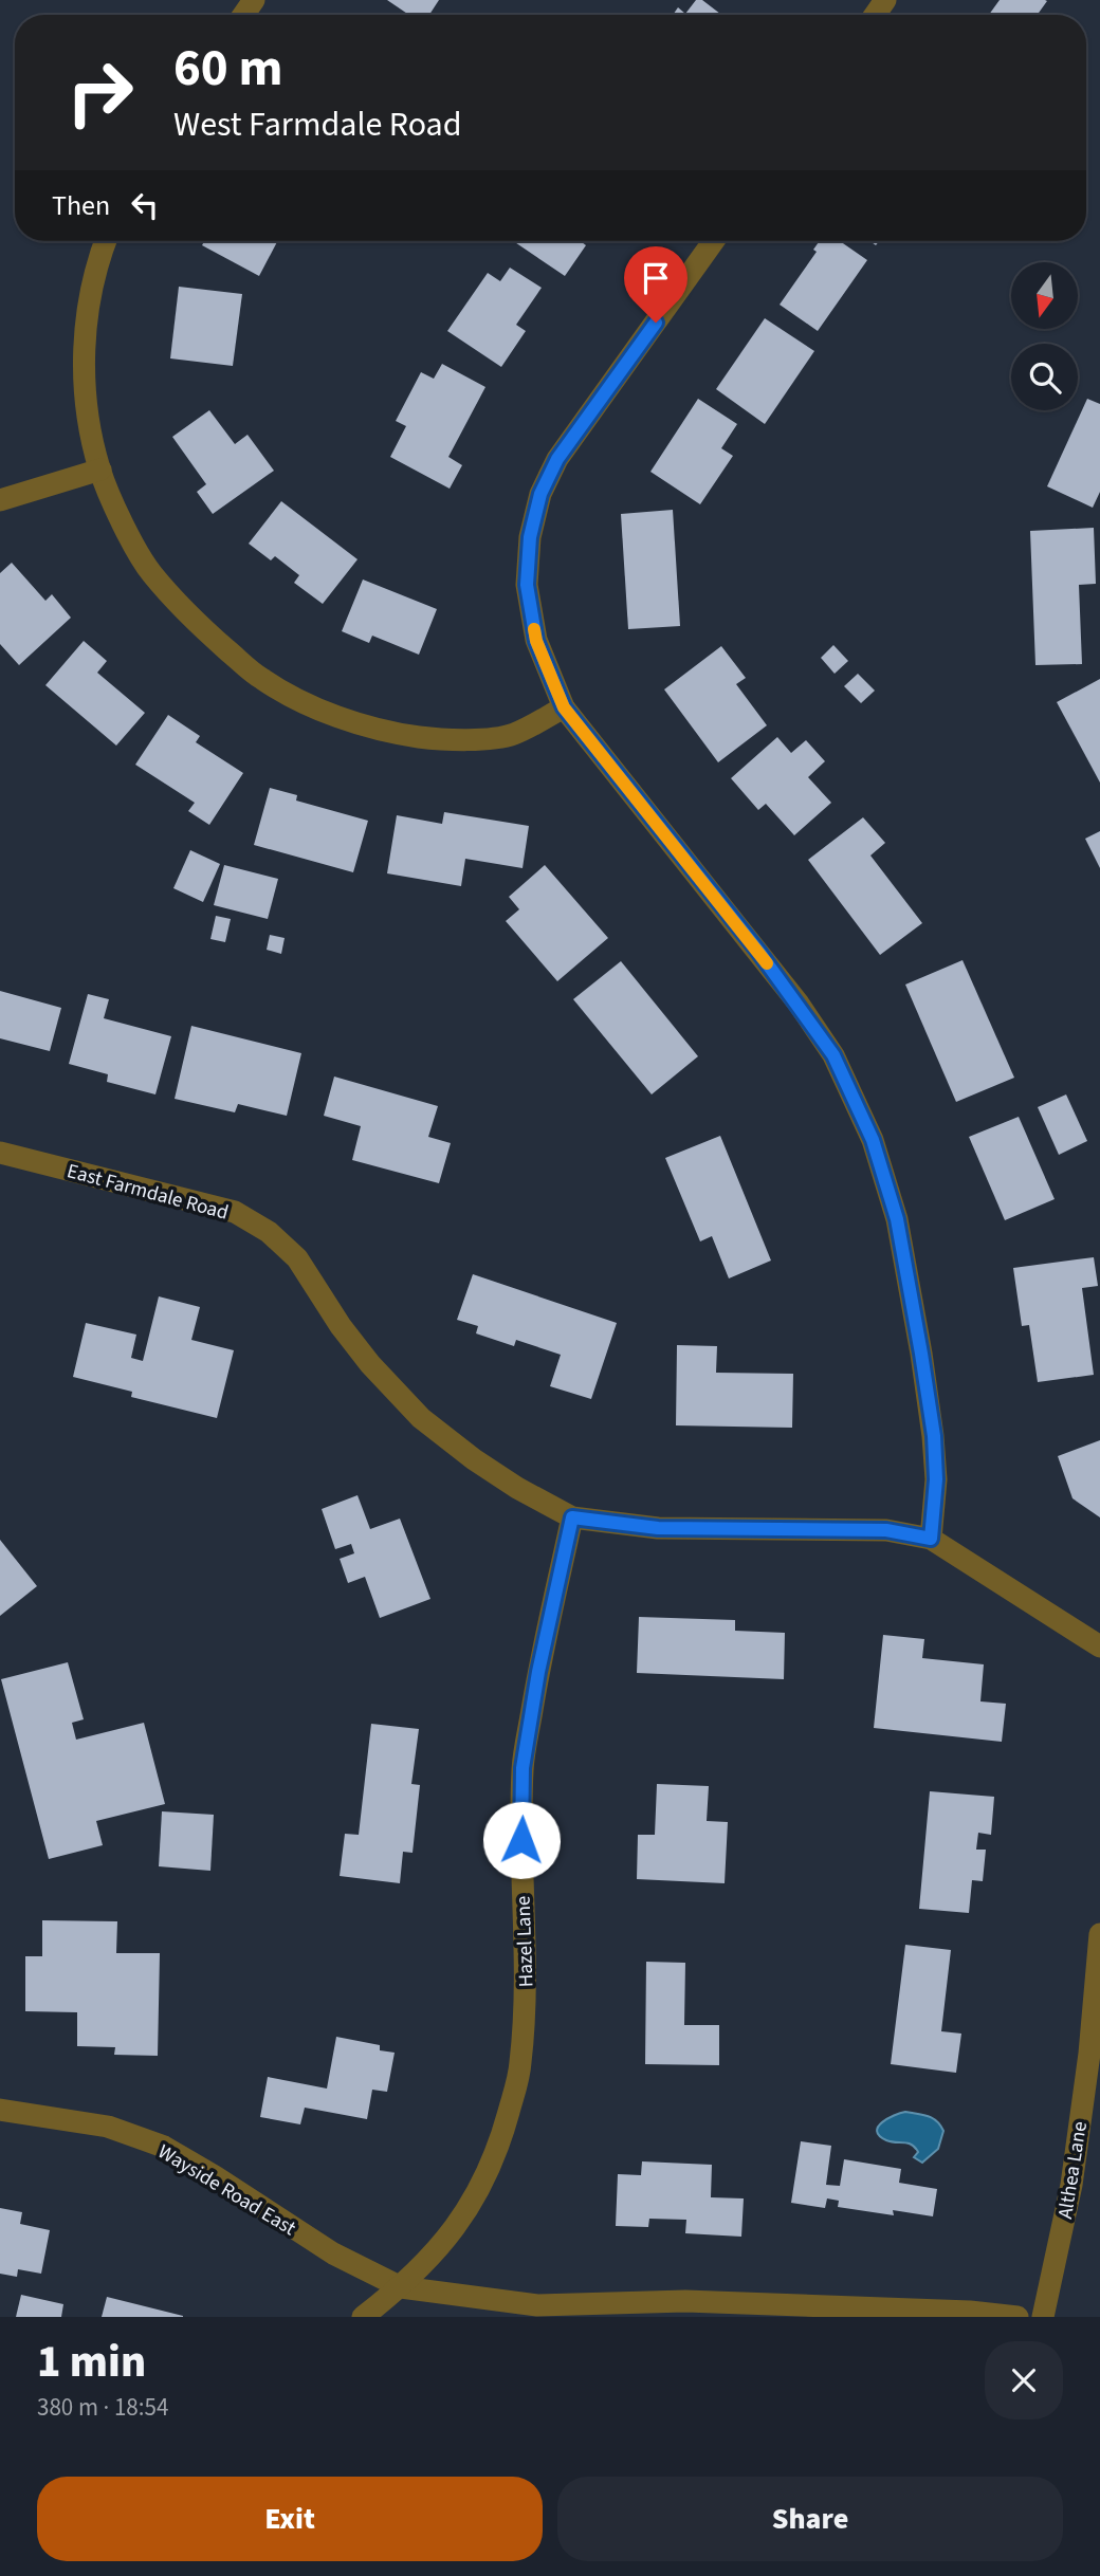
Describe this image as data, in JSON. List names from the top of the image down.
{
  "streets": {
    "street": [
      "East Farmdale Road",
      "Hazel Lane",
      "Althea Lane",
      "Wayside Road East"
    ]
  },
  "crossings": [
    ["East Farmdale Road", "Hazel Lane"],
    ["Hazel Lane", "Wayside Road East"]
  ],
  "north": "bottom",
  "page": {
    "turn": ["60 m", "West Farmdale Road"],
    "then": "Then",
    "heading": ["1 min", "380 m · 18:54"],
    "buttons": ["Exit", "Share"]
  }
}
